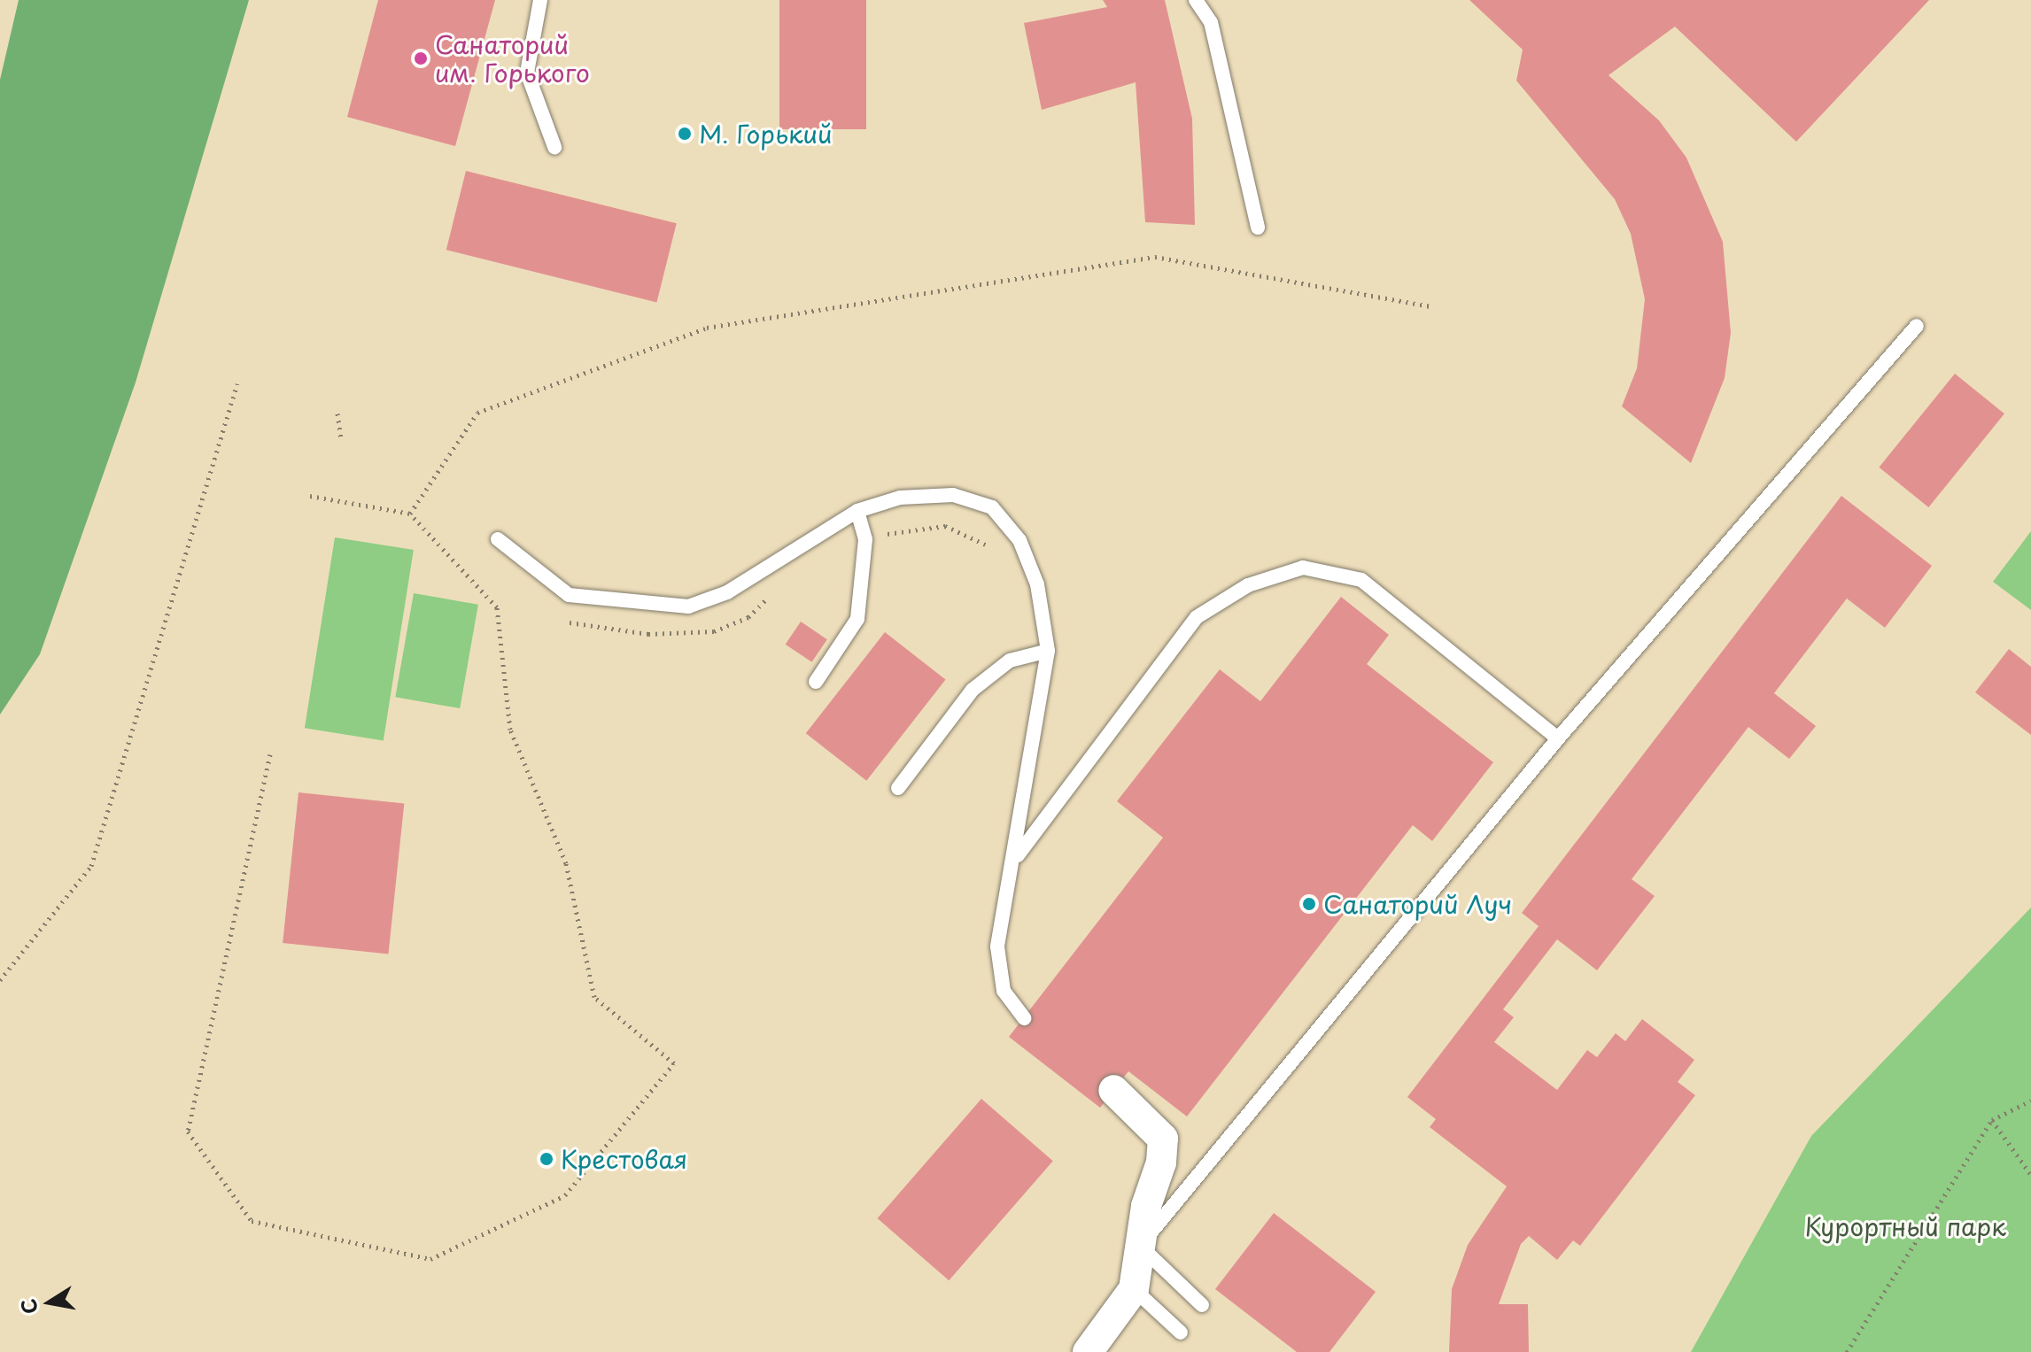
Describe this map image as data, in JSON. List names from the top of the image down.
{
  "parks": ["Курортный парк"],
  "places": [
    "Санаторий им. Горького",
    "М. Горький",
    "Cанаторий Луч",
    "Крестовая"
  ],
  "north": "left"
}
